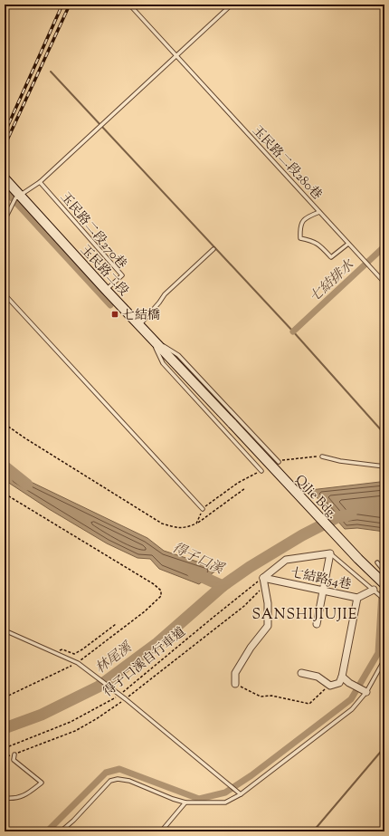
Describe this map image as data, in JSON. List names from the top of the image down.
{
  "streets": {
    "street": ["玉民路二段", "QiJie Bdg.", "七結路54巷"],
    "lane": ["玉民路二段280巷", "玉民路二段270巷"],
    "path": ["得子口溪自行車道"]
  },
  "crossings": [
    ["玉民路二段270巷", "玉民路二段"],
    ["玉民路二段", "QiJie Bdg."],
    ["七結路54巷", "得子口溪自行車道"]
  ],
  "districts": ["SANSHIJIUJIE"],
  "water": ["七結排水", "得子口溪", "林尾溪"],
  "places": {
    "transit": ["七結橋"]
  }
}
